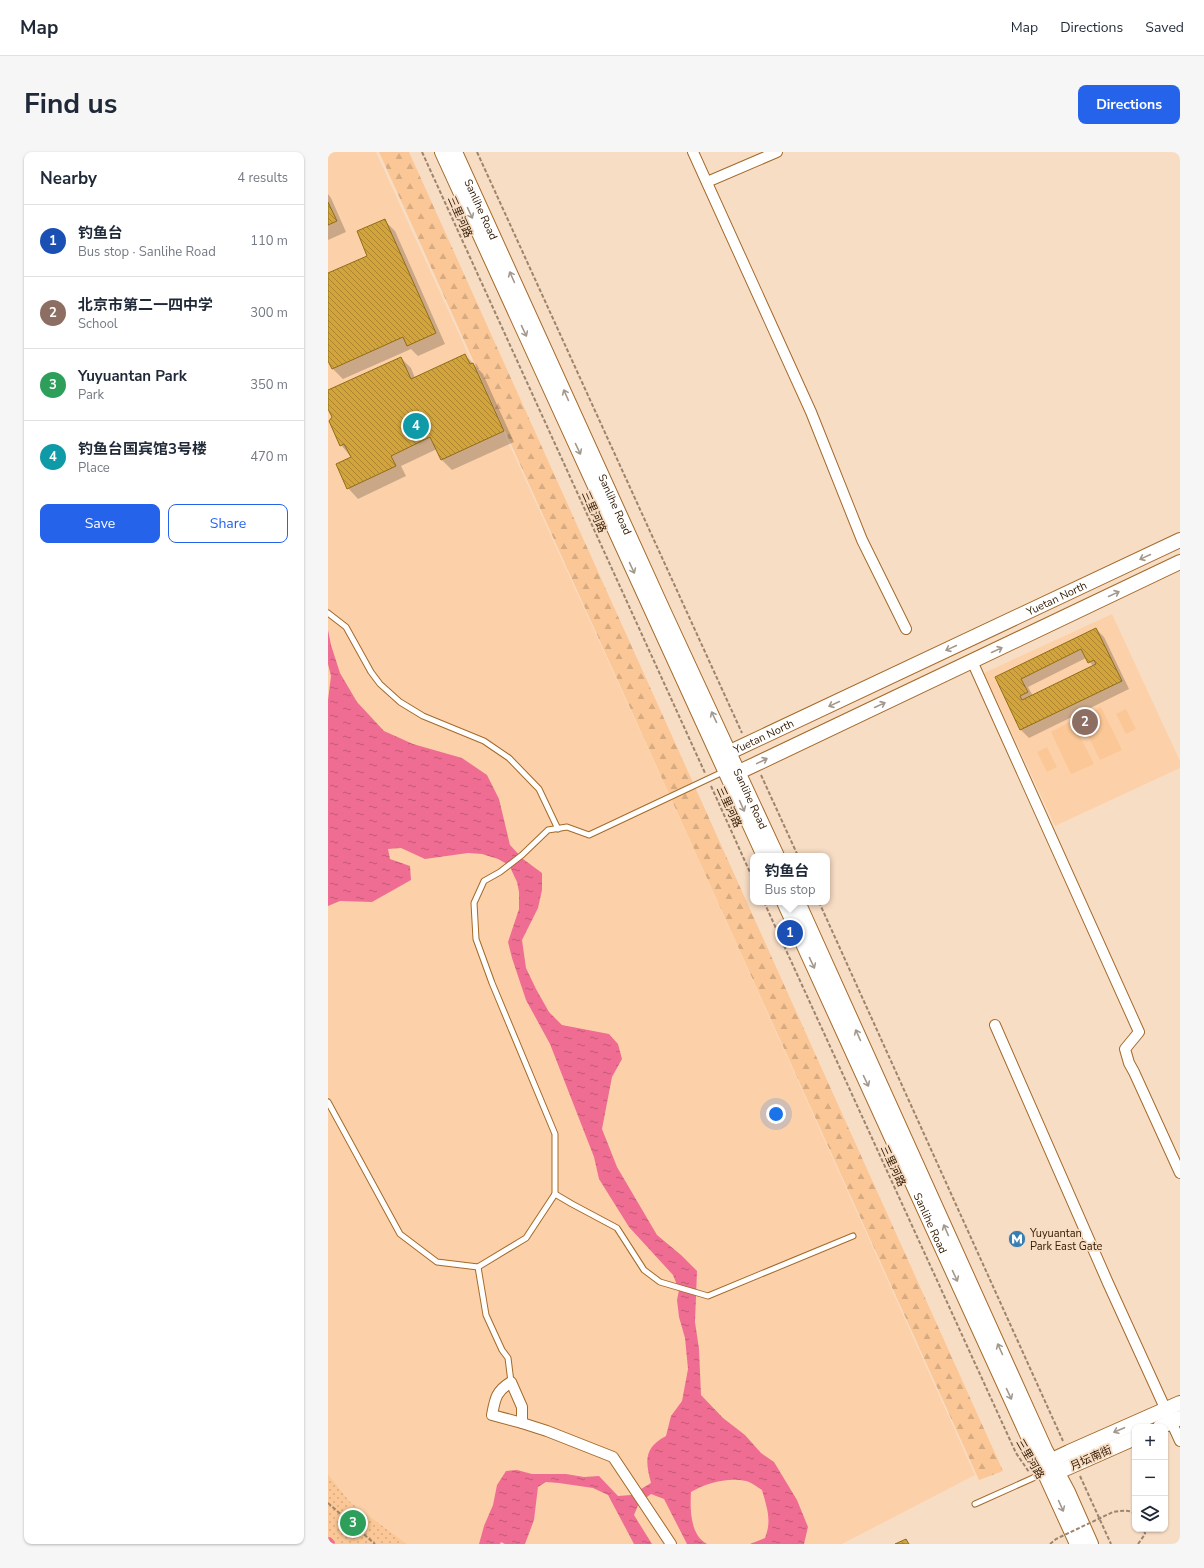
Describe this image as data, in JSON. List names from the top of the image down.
{
  "streets": {
    "main road": ["Sanlihe Road", "Yuetan North", "月坛南街"],
    "path": ["三里河路"]
  },
  "crossings": [
    ["Sanlihe Road", "三里河路"],
    ["Sanlihe Road", "Yuetan North"],
    ["Sanlihe Road", "月坛南街"],
    ["三里河路", "月坛南街"]
  ],
  "places": {
    "metro station": ["Yuyuantan Park East Gate"]
  },
  "page": {
    "header": "Map",
    "nav": ["Map", "Directions", "Saved"],
    "title": "Find us",
    "buttons": [
      "Directions",
      ["Save", "Share"]
    ],
    "heading": ["Nearby", "4 results"],
    "list": [
      {
        "mark": "1",
        "name": "钓鱼台",
        "note": "Bus stop · Sanlihe Road",
        "value": "110 m"
      },
      {
        "mark": "2",
        "name": "北京市第二一四中学",
        "note": "School",
        "value": "300 m"
      },
      {
        "mark": "3",
        "name": "Yuyuantan Park",
        "note": "Park",
        "value": "350 m"
      },
      {
        "mark": "4",
        "name": "钓鱼台国宾馆3号楼",
        "note": "Place",
        "value": "470 m"
      }
    ],
    "pins": [
      "4",
      "2",
      "1",
      "3"
    ],
    "popup": ["钓鱼台", "Bus stop"],
    "map_buttons": ["+", "−"]
  }
}
